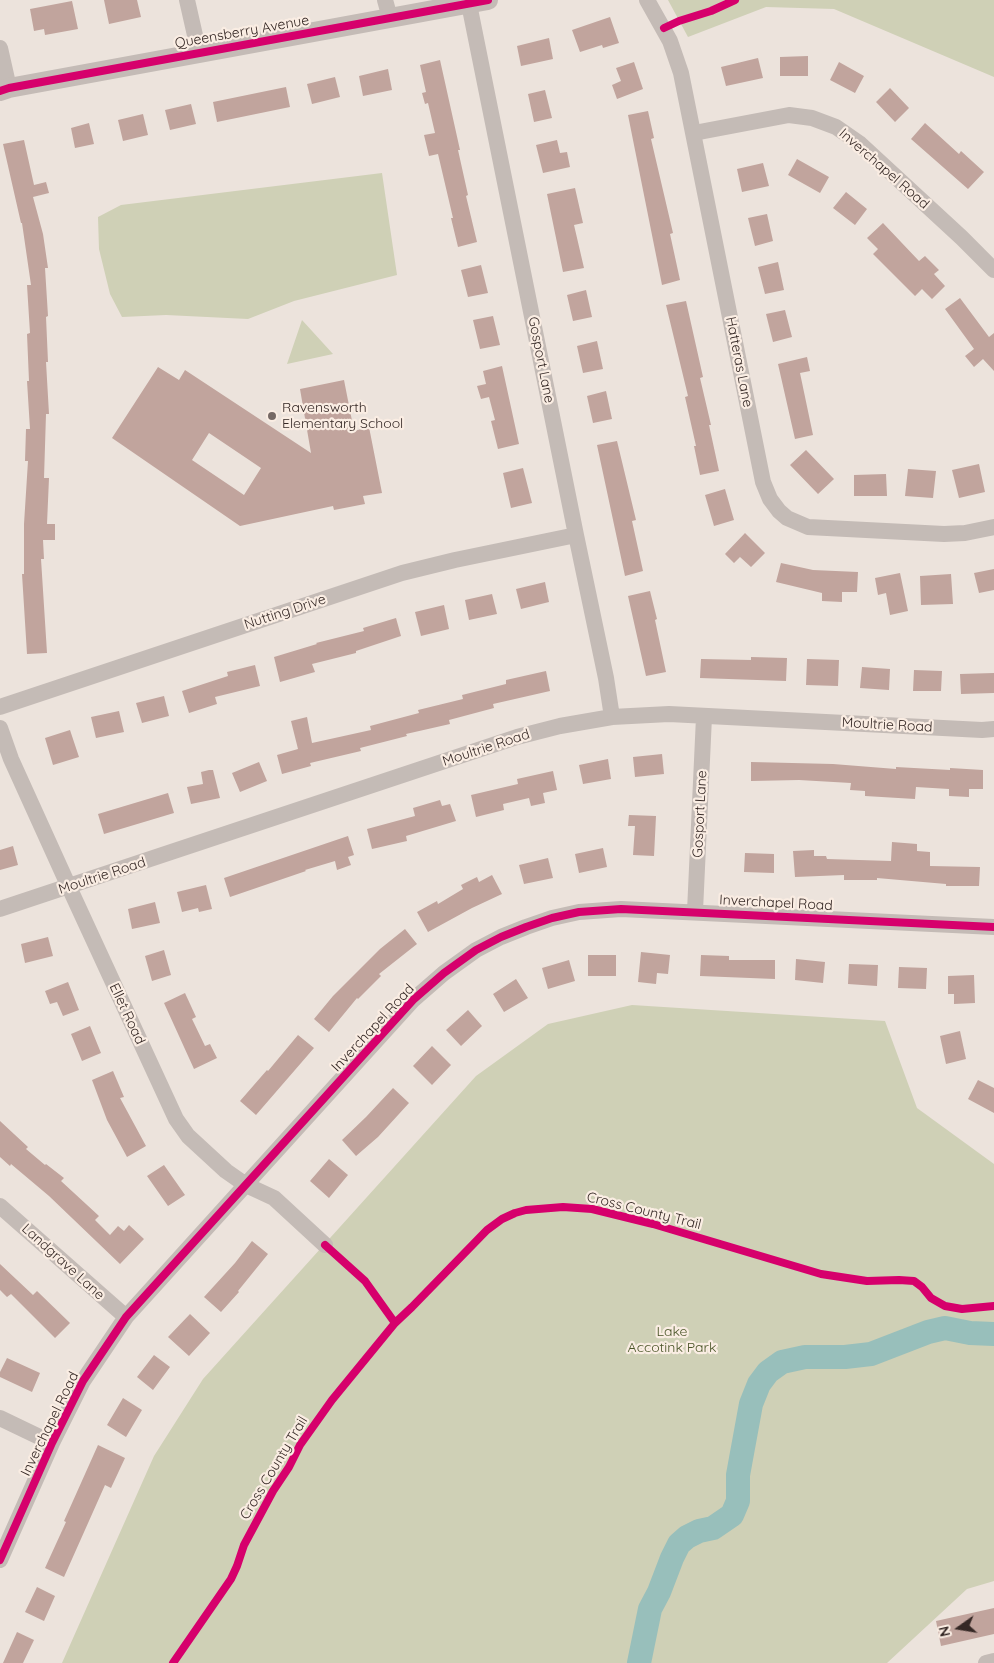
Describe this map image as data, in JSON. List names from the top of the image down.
{
  "streets": {
    "street": [
      "Queensberry Avenue",
      "Inverchapel Road",
      "Gosport Lane",
      "Hatteras Lane",
      "Nutting Drive",
      "Moultrie Road",
      "Ellet Road",
      "Landgrave Lane"
    ],
    "cycle path": ["Cross County Trail"]
  },
  "crossings": [
    ["Queensberry Avenue", "Gosport Lane"],
    ["Inverchapel Road", "Gosport Lane"],
    ["Inverchapel Road", "Hatteras Lane"],
    ["Inverchapel Road", "Ellet Road"],
    ["Inverchapel Road", "Landgrave Lane"],
    ["Gosport Lane", "Nutting Drive"],
    ["Gosport Lane", "Moultrie Road"],
    ["Moultrie Road", "Ellet Road"]
  ],
  "parks": ["Lake Accotink Park"],
  "places": ["Ravensworth Elementary School"],
  "north": "left"
}
